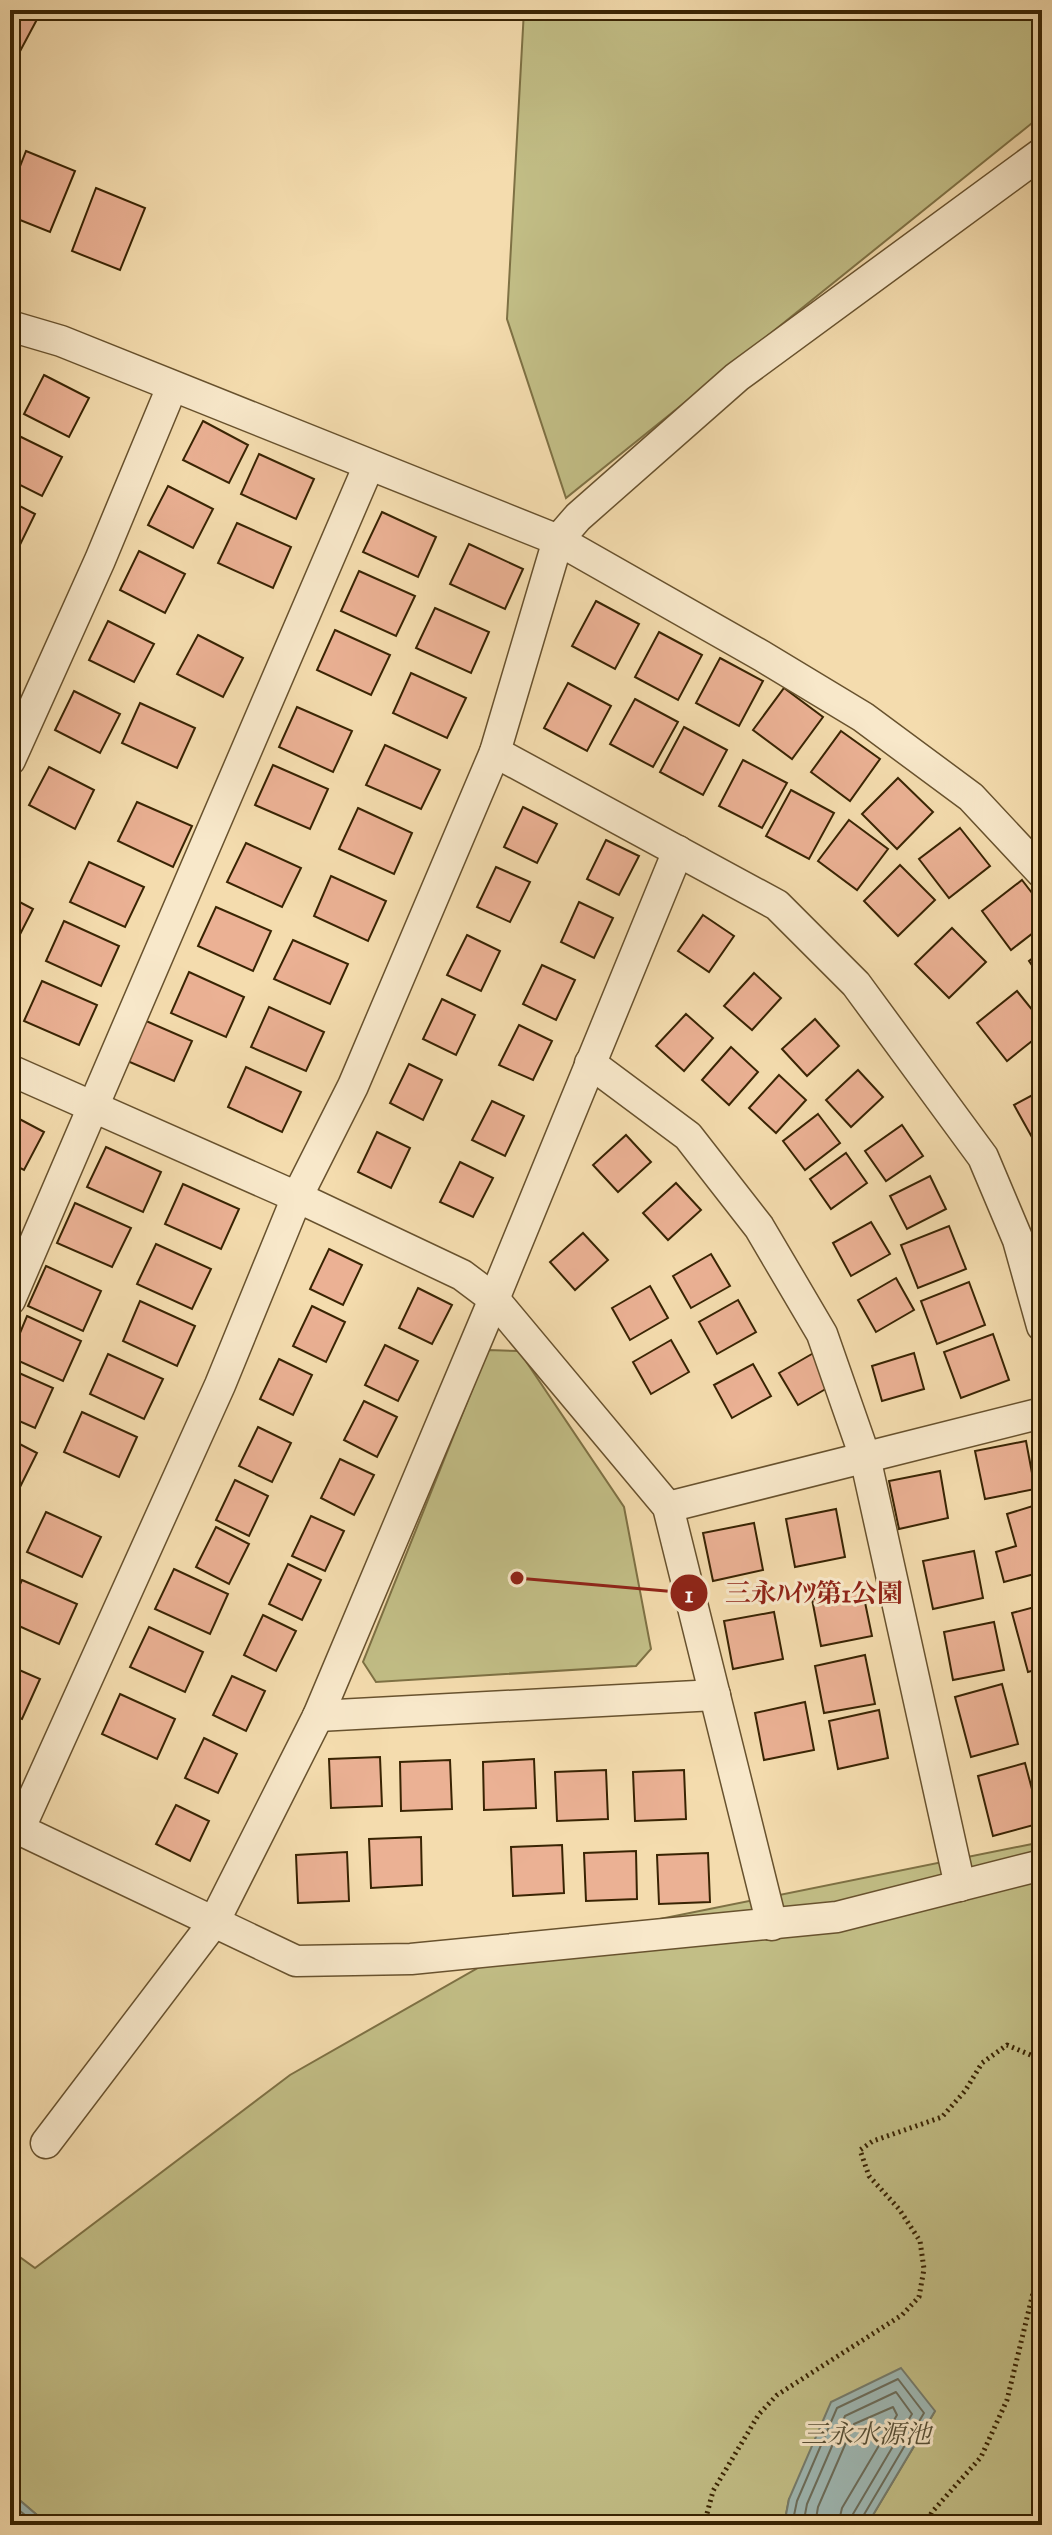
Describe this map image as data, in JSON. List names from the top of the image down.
{
  "water": ["三永水源池"],
  "places": ["三永ﾊｲﾂ第1公園"]
}
